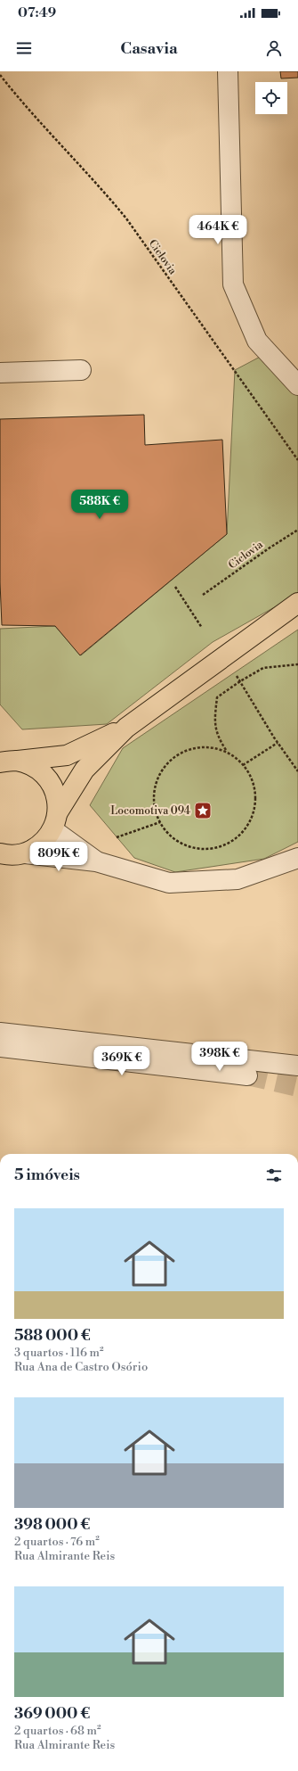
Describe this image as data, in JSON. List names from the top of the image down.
{
  "streets": {
    "path": ["Ciclovia"]
  },
  "places": {
    "place": ["Locomotiva 094"]
  },
  "page": {
    "status": "07:49",
    "header": "Casavia",
    "price": [
      "464K €",
      "588K €",
      "809K €",
      "398K €",
      "369K €"
    ],
    "heading": "5 imóveis",
    "list": [
      {
        "name": "588 000 €",
        "note": "3 quartos · 116 m² · Rua Ana de Castro Osório"
      },
      {
        "name": "398 000 €",
        "note": "2 quartos · 76 m² · Rua Almirante Reis"
      },
      {
        "name": "369 000 €",
        "note": "2 quartos · 68 m² · Rua Almirante Reis"
      }
    ]
  }
}
